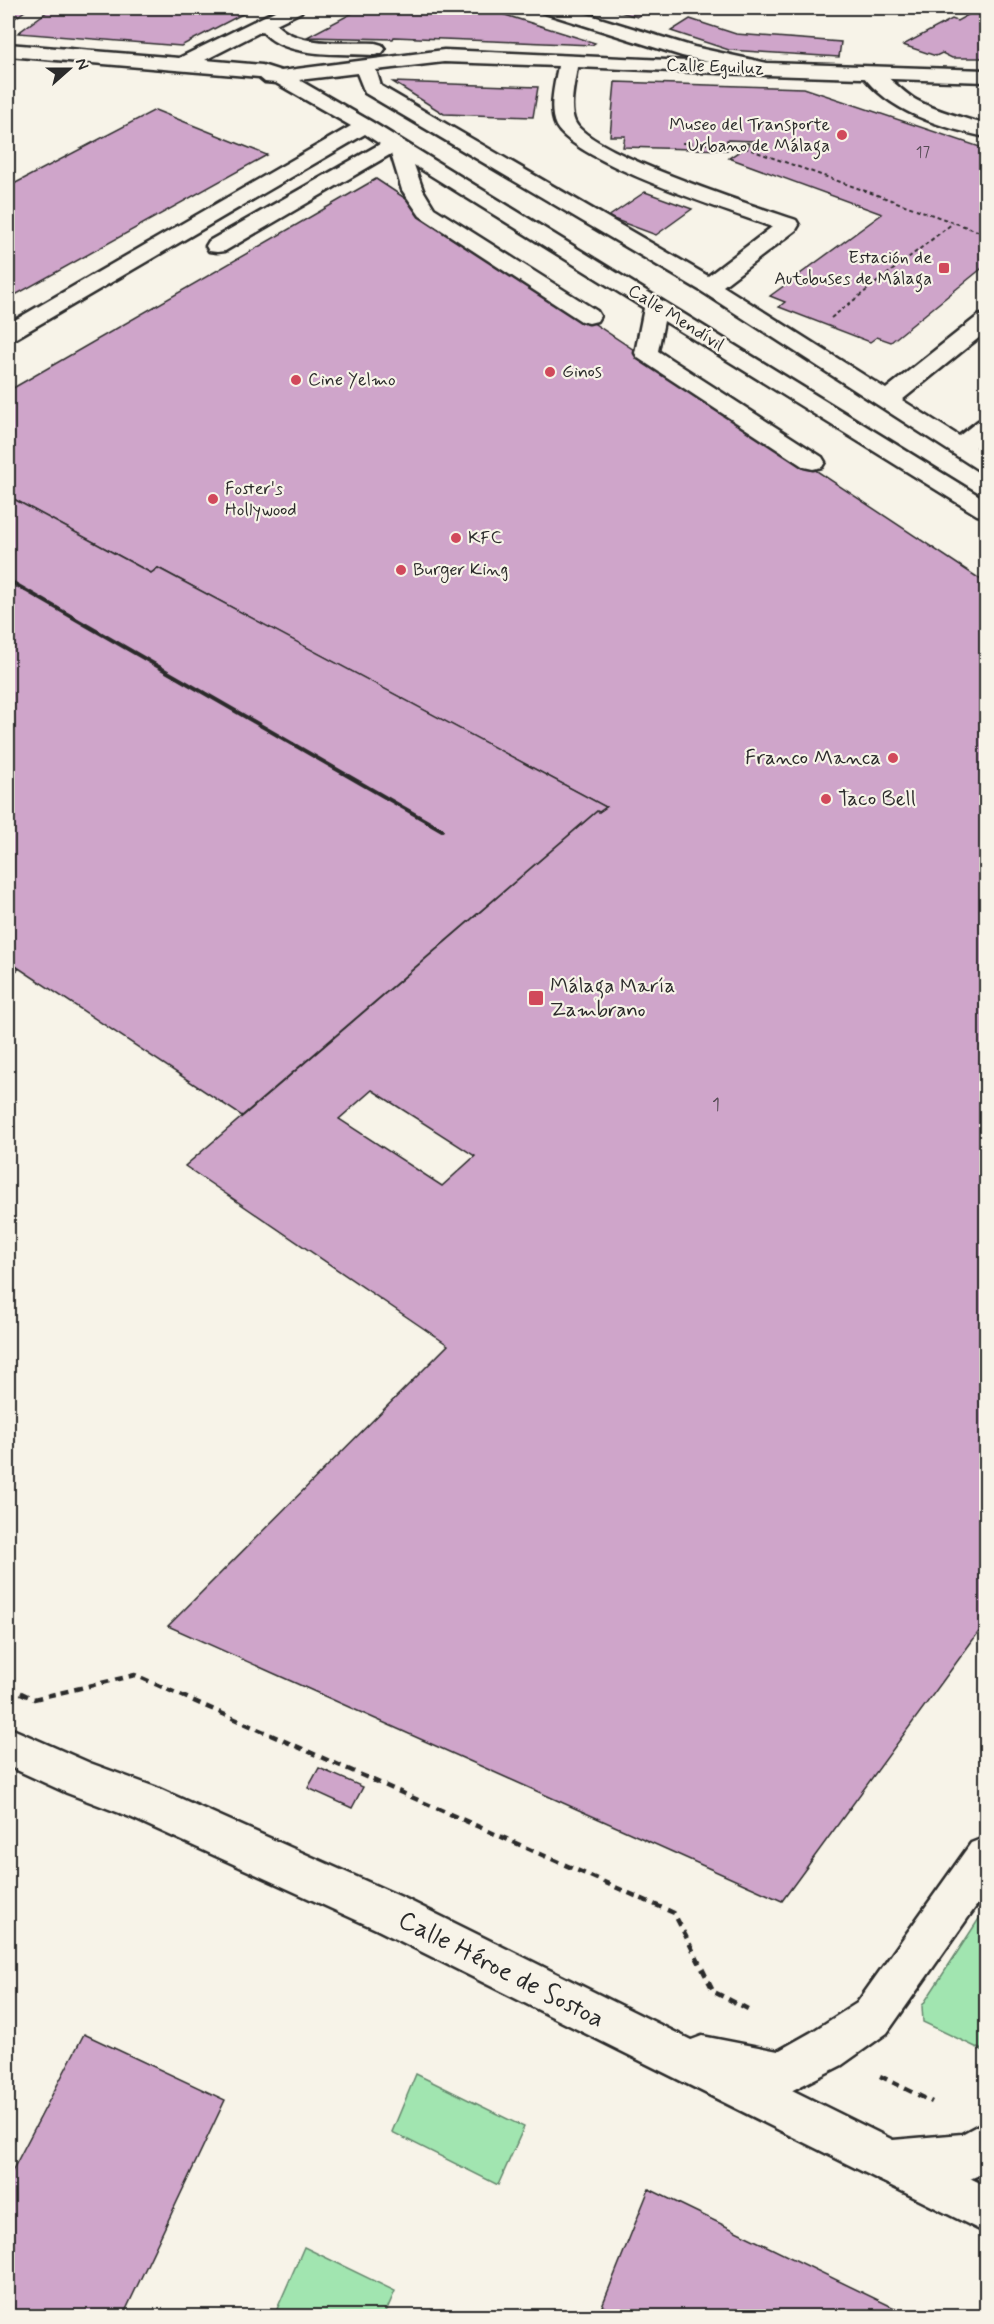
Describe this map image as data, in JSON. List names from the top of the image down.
{
  "streets": {
    "street": ["Calle Eguiluz", "Calle Mendívil", "Calle Héroe de Sostoa"]
  },
  "crossings": [
    ["Calle Eguiluz", "Calle Mendívil"]
  ],
  "places": {
    "other": [
      "Museo del Transporte Urbano de Málaga",
      "Ginos",
      "Cine Yelmo",
      "Foster's Hollywood",
      "KFC",
      "Burger King",
      "Franco Manca",
      "Taco Bell"
    ],
    "transit": ["Estación de Autobuses de Málaga", "Málaga María Zambrano"]
  },
  "house_numbers": ["17", "1"],
  "north": "right"
}
